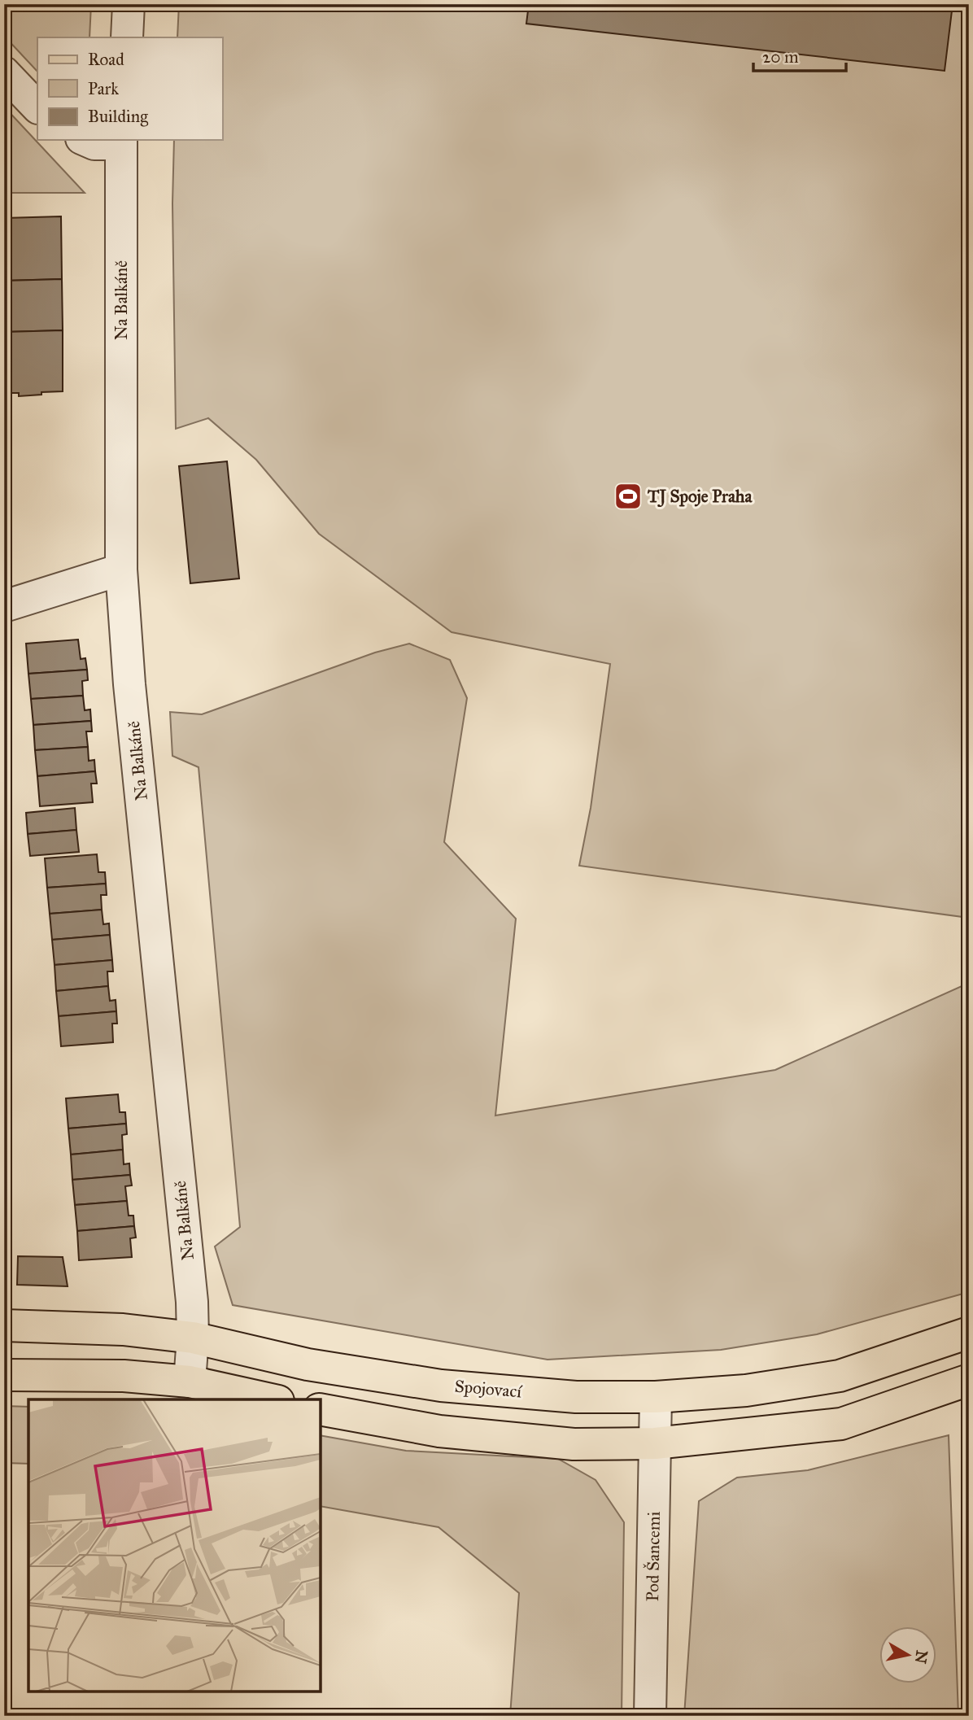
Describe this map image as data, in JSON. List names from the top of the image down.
{
  "streets": {
    "main road": ["Spojovací"],
    "street": ["Na Balkáně", "Pod Šancemi"]
  },
  "crossings": [
    ["Na Balkáně", "Spojovací"],
    ["Spojovací", "Pod Šancemi"]
  ],
  "places": {
    "sports": ["TJ Spoje Praha"]
  },
  "legend": ["Road", "Park", "Building"],
  "scale_bar": "20 m",
  "north": "right"
}
